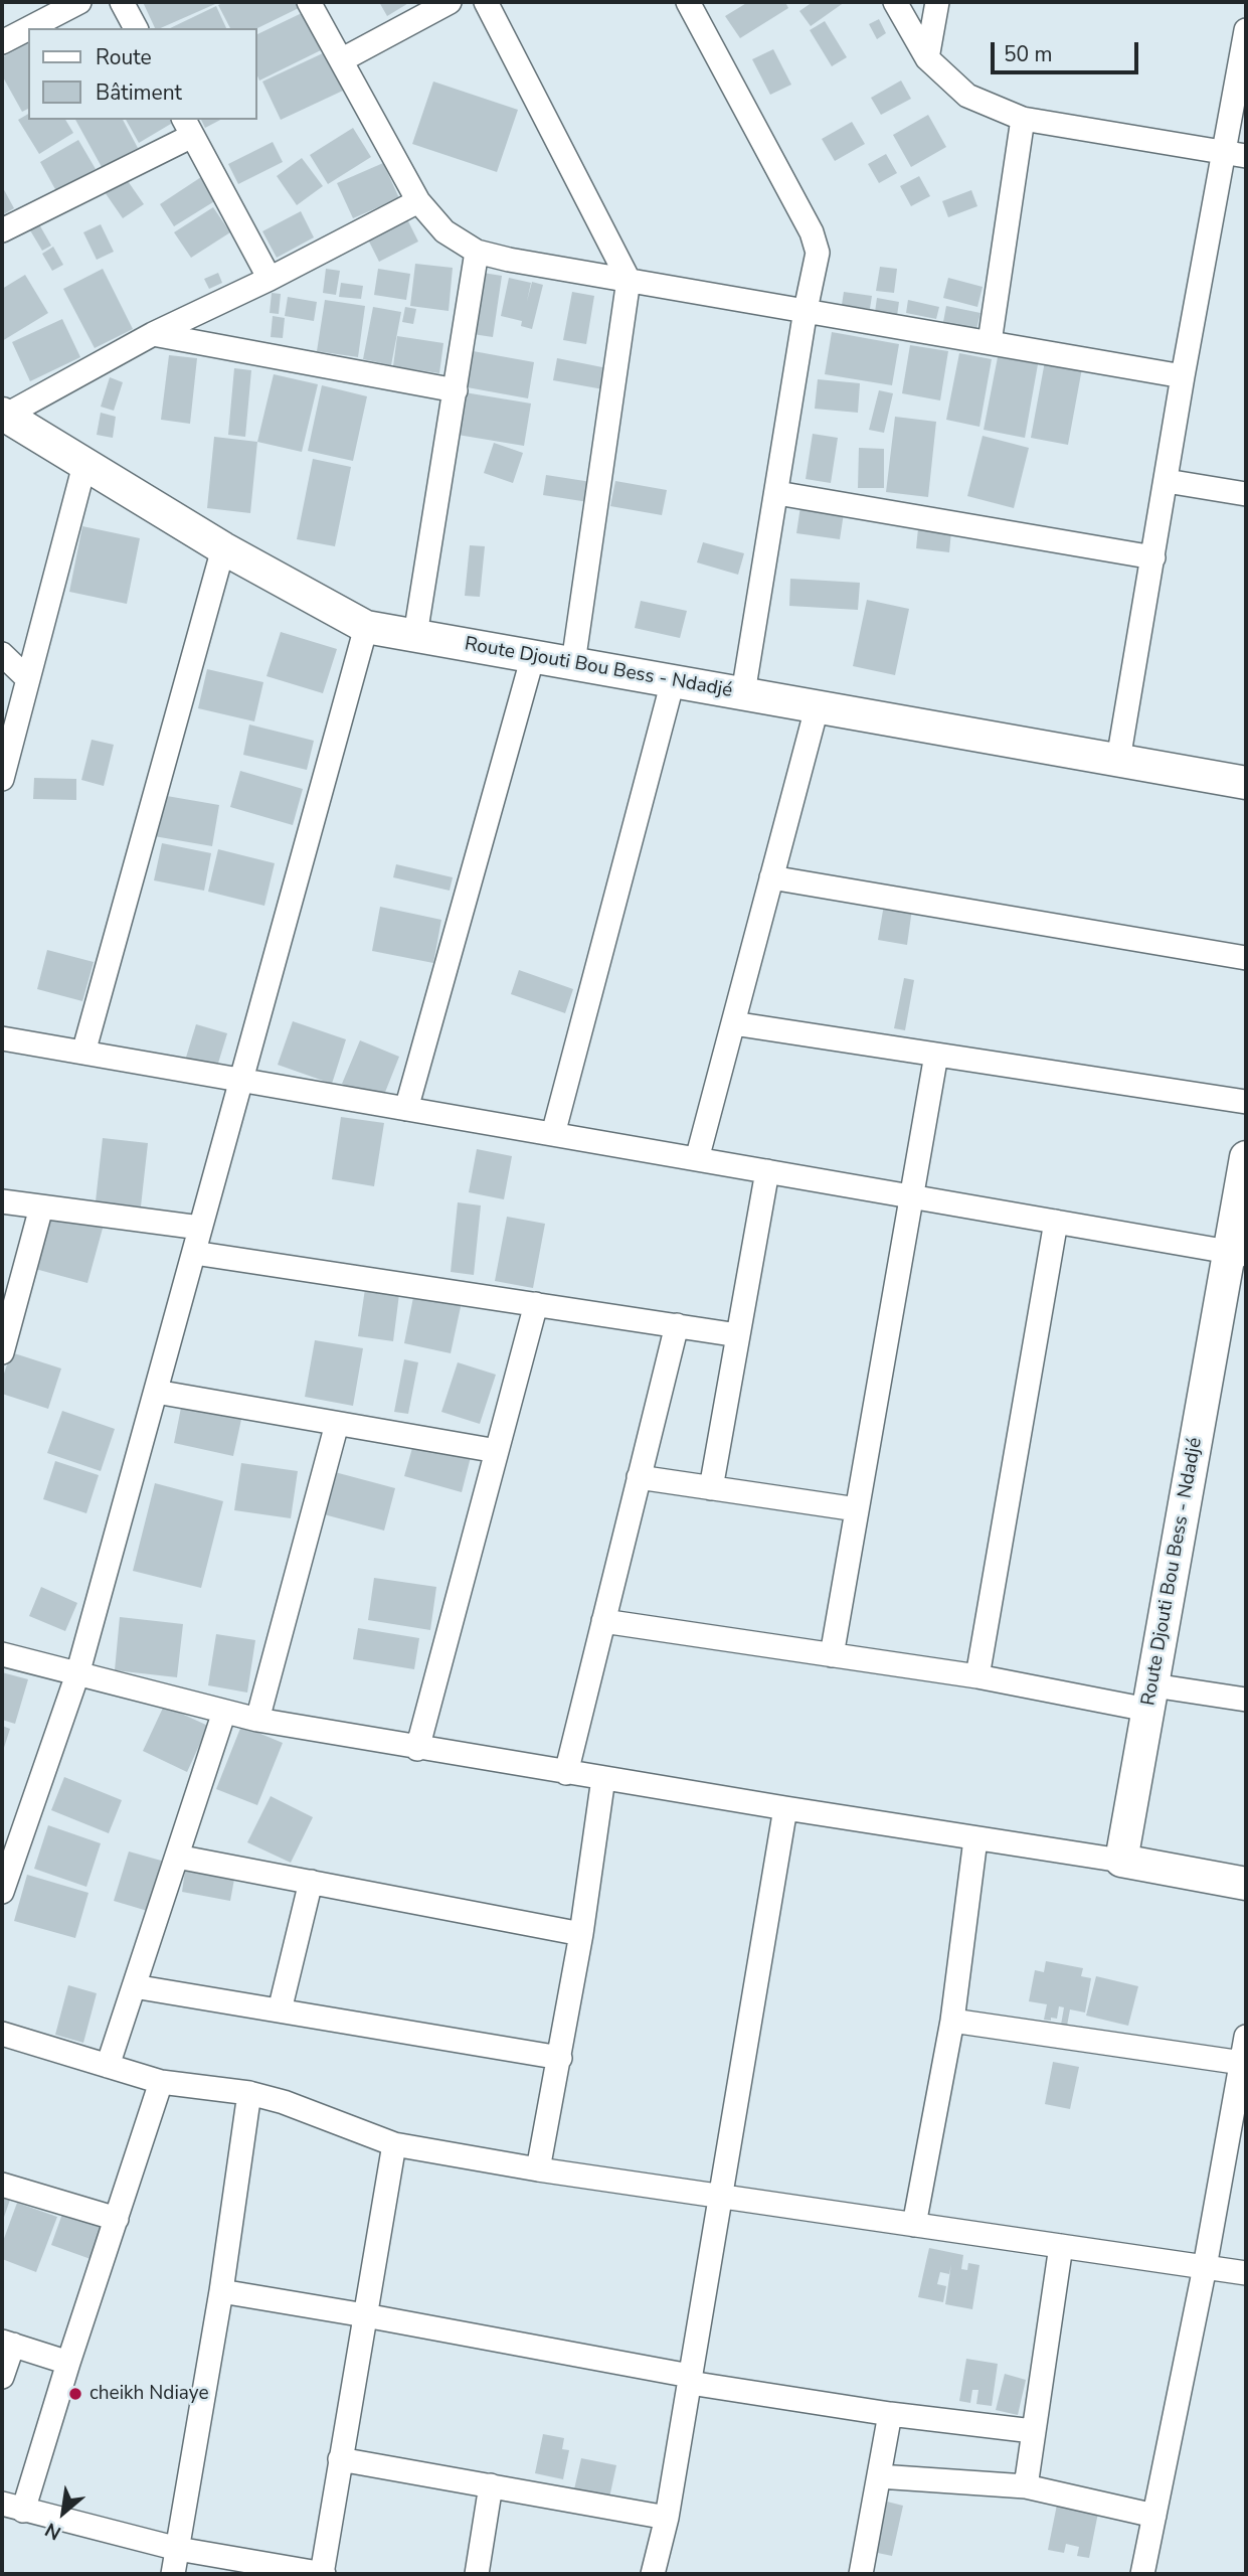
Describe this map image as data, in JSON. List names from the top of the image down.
{
  "streets": {
    "main road": ["Route Djouti Bou Bess - Ndadjé"]
  },
  "places": ["cheikh Ndiaye"],
  "legend": ["Route", "Bâtiment"],
  "scale_bar": "50 m",
  "north": "bottom left"
}
